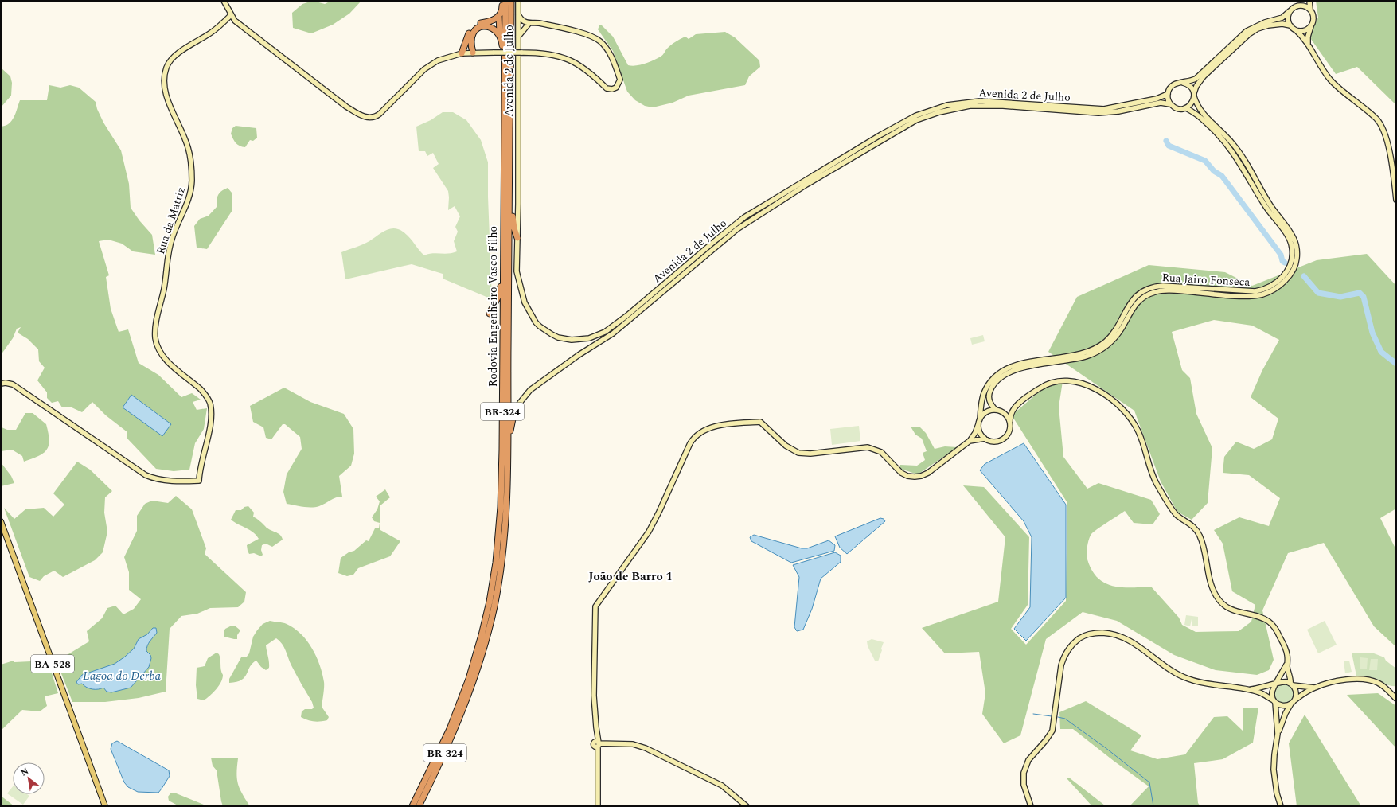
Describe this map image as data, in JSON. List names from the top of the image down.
{
  "streets": {
    "highway": ["Rodovia Engenheiro Vasco Filho", "BR-324"],
    "main road": [
      "Avenida 2 de Julho",
      "Rua da Matriz",
      "Rua Jairo Fonseca",
      "BA-528"
    ]
  },
  "crossings": [
    ["Avenida 2 de Julho", "Rua Jairo Fonseca"]
  ],
  "districts": ["João de Barro 1"],
  "water": ["Lagoa do Derba"],
  "north": "top left"
}
